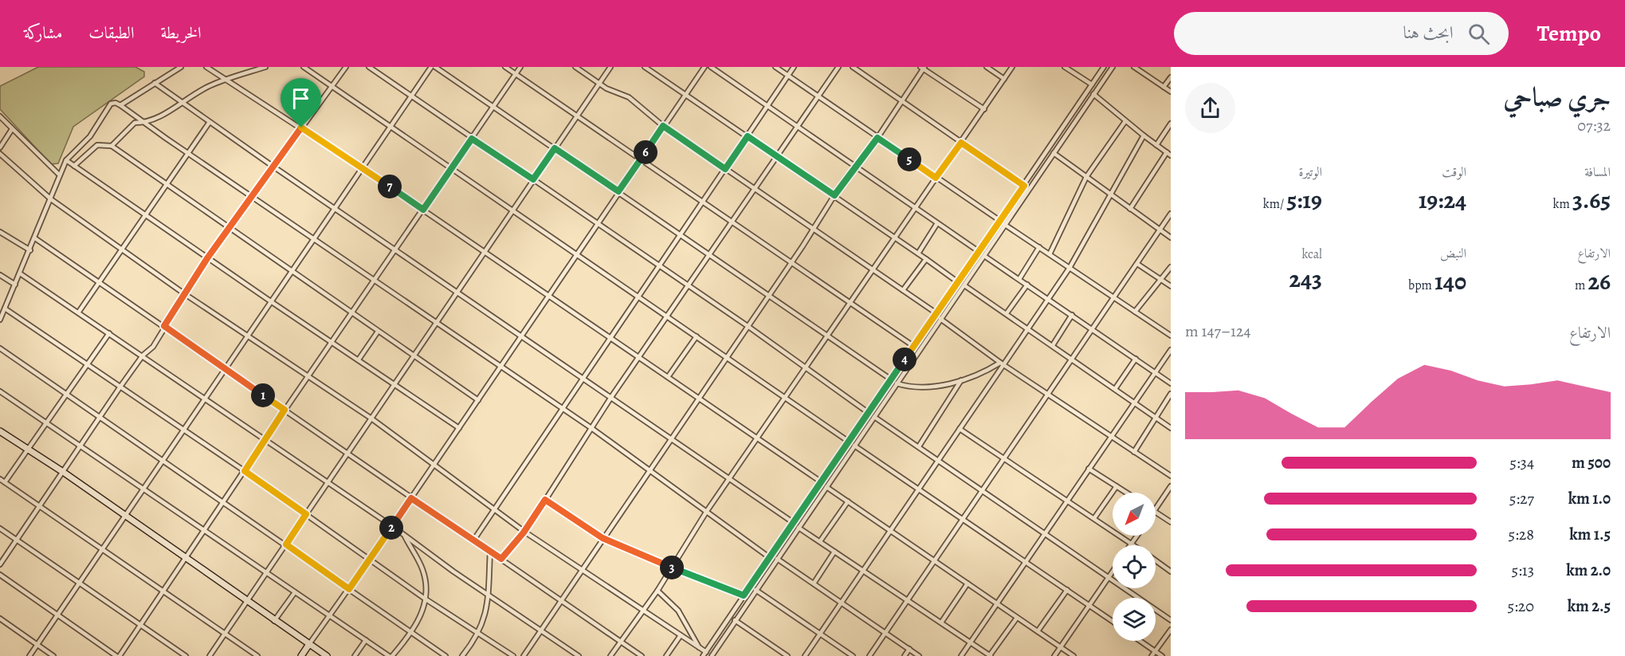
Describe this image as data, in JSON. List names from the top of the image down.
{
  "north": "bottom left",
  "page": {
    "header": "Tempo",
    "search": "ابحث هنا",
    "nav": ["الخريطة", "الطبقات", "مشاركة"],
    "heading": ["جري صباحي", "07:32"],
    "pins": [
      "6",
      "5",
      "7",
      "4",
      "1",
      "2",
      "3"
    ],
    "stats": [
      ["المسافة", "3.65 km"],
      ["الوقت", "19:24"],
      ["الوتيرة", "5:19 /km"],
      ["الارتفاع", "26 m"],
      ["النبض", "140 bpm"],
      ["kcal", "243"]
    ],
    "chart": ["الارتفاع", "124–147 m"],
    "list": [
      {
        "name": "500 m",
        "note": "5:34"
      },
      {
        "name": "1.0 km",
        "note": "5:27"
      },
      {
        "name": "1.5 km",
        "note": "5:28"
      },
      {
        "name": "2.0 km",
        "note": "5:13"
      },
      {
        "name": "2.5 km",
        "note": "5:20"
      }
    ]
  }
}
